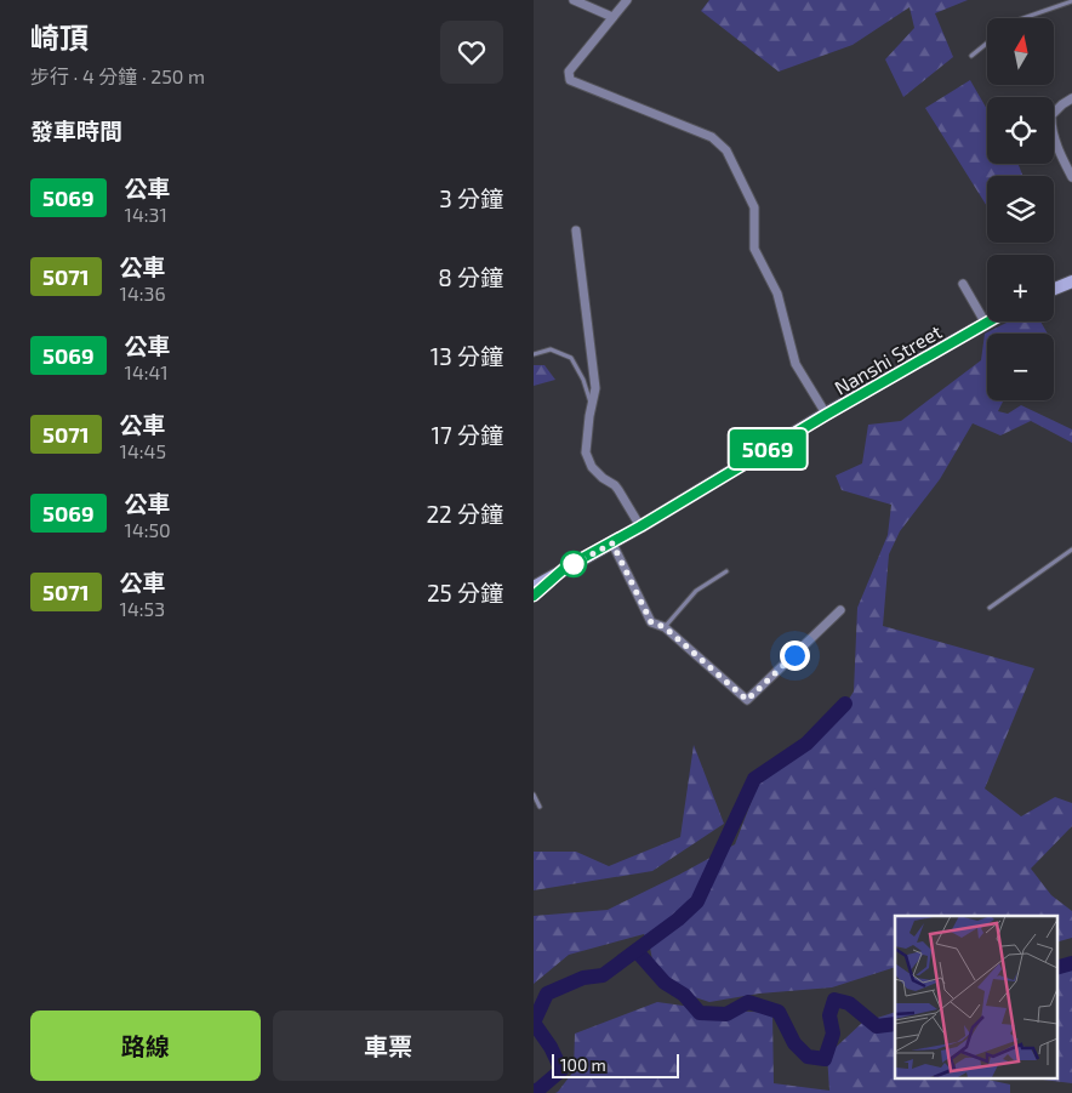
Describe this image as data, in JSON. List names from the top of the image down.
{
  "streets": {
    "main road": ["Nanshi Street"]
  },
  "lines": ["bus line 5069"],
  "scale_bar": "100 m",
  "north": "top",
  "page": {
    "heading": [
      ["崎頂", "步行 · 4 分鐘 · 250 m"],
      "發車時間"
    ],
    "on_map": "5069",
    "map_buttons": ["+", "−"],
    "list": [
      {
        "mark": "5069",
        "name": "公車",
        "note": "14:31",
        "value": "3 分鐘"
      },
      {
        "mark": "5071",
        "name": "公車",
        "note": "14:36",
        "value": "8 分鐘"
      },
      {
        "mark": "5069",
        "name": "公車",
        "note": "14:41",
        "value": "13 分鐘"
      },
      {
        "mark": "5071",
        "name": "公車",
        "note": "14:45",
        "value": "17 分鐘"
      },
      {
        "mark": "5069",
        "name": "公車",
        "note": "14:50",
        "value": "22 分鐘"
      },
      {
        "mark": "5071",
        "name": "公車",
        "note": "14:53",
        "value": "25 分鐘"
      }
    ],
    "buttons": ["路線", "車票"],
    "scale": "100 m"
  }
}
